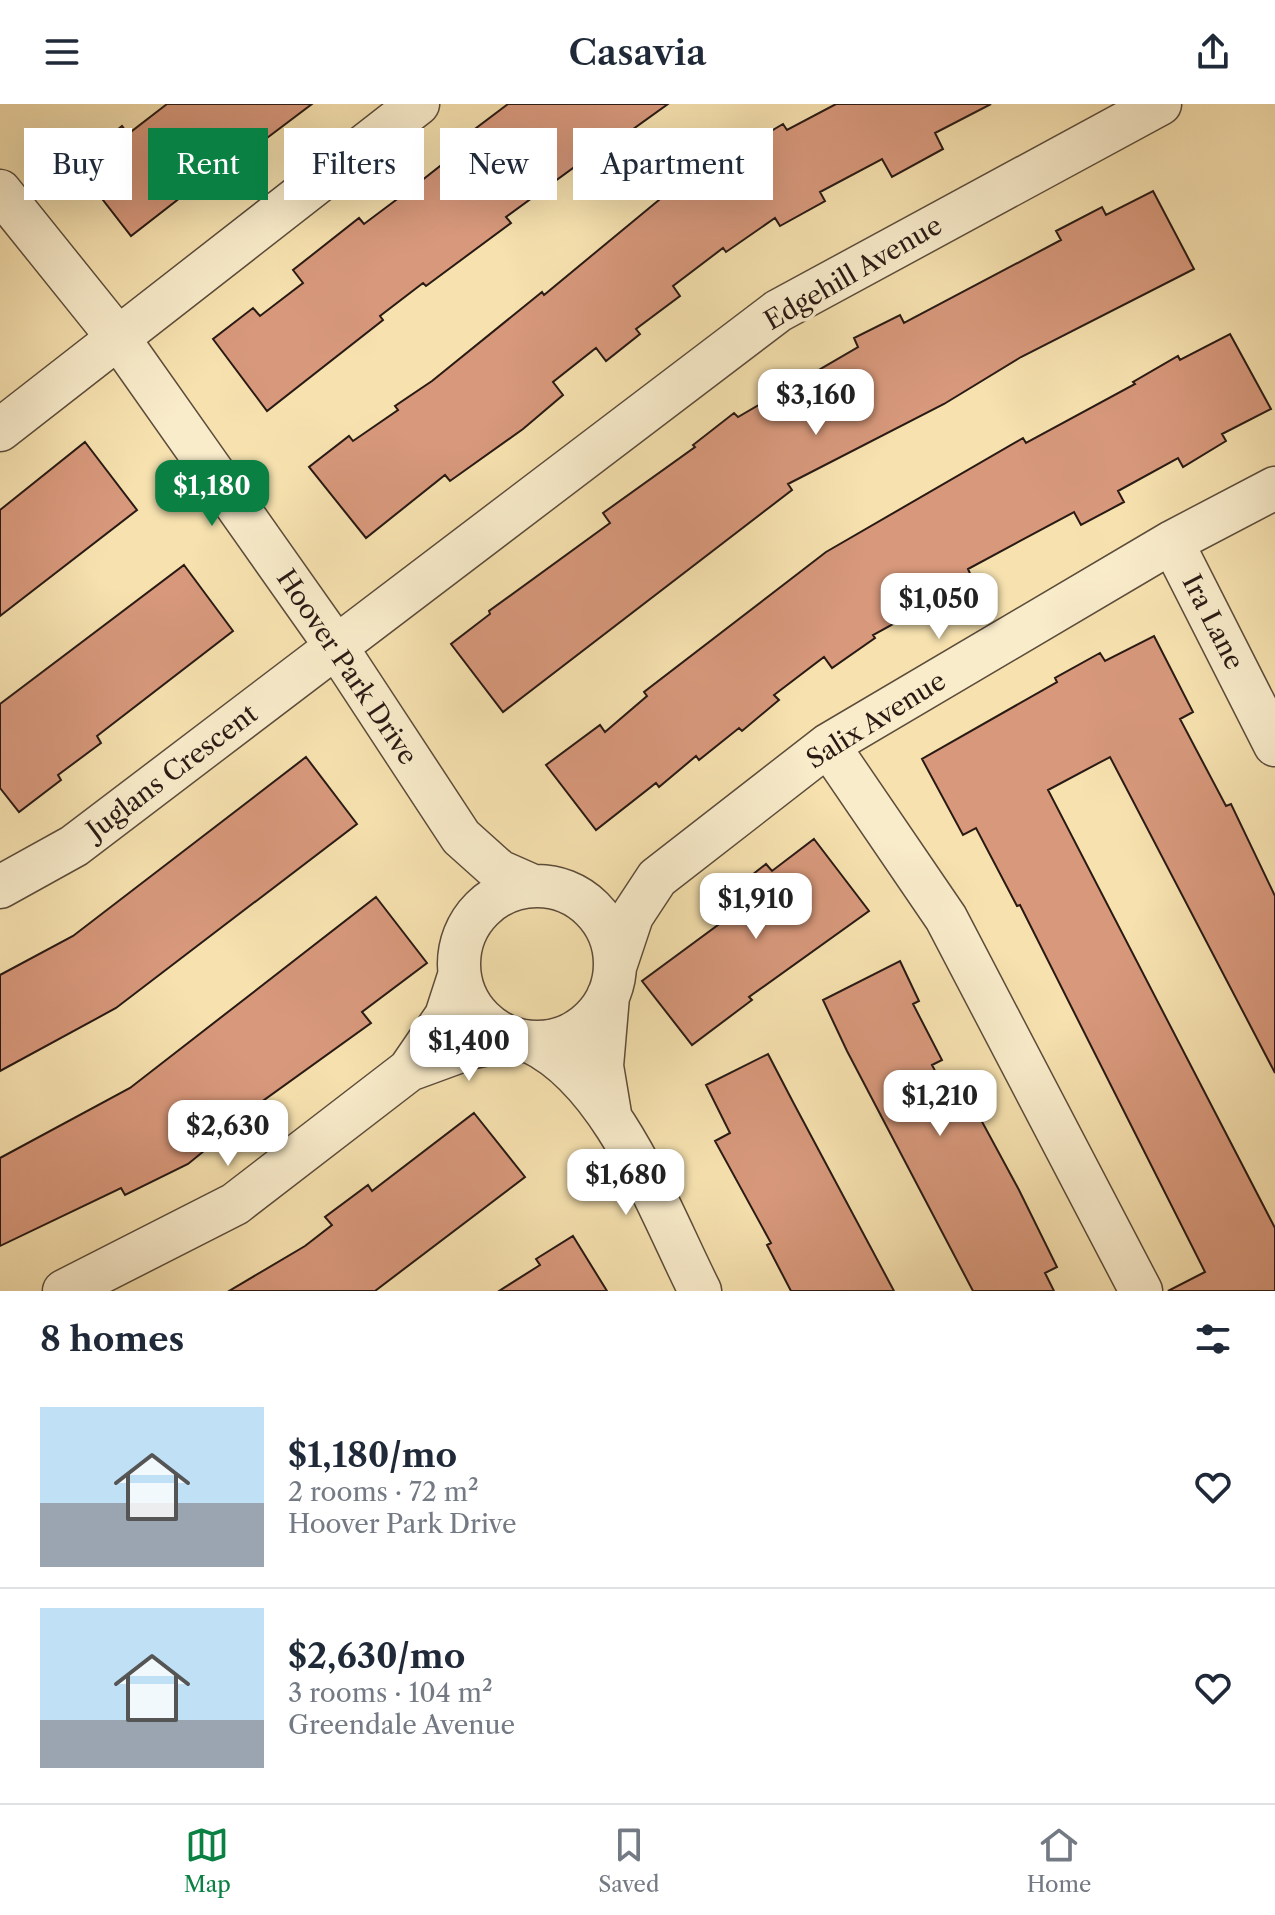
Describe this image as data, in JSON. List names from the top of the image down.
{
  "streets": {
    "street": [
      "Edgehill Avenue",
      "Ira Lane",
      "Hoover Park Drive",
      "Salix Avenue",
      "Juglans Crescent"
    ]
  },
  "crossings": [
    ["Edgehill Avenue", "Hoover Park Drive"],
    ["Edgehill Avenue", "Juglans Crescent"],
    ["Ira Lane", "Salix Avenue"],
    ["Hoover Park Drive", "Salix Avenue"],
    ["Hoover Park Drive", "Juglans Crescent"]
  ],
  "page": {
    "header": "Casavia",
    "chip": [
      "Buy",
      "Rent",
      "Filters",
      "New",
      "Apartment"
    ],
    "price": [
      "$3,160",
      "$1,180",
      "$1,050",
      "$1,910",
      "$1,400",
      "$1,210",
      "$2,630",
      "$1,680"
    ],
    "heading": "8 homes",
    "list": [
      {
        "name": "$1,180/mo",
        "note": "2 rooms · 72 m² · Hoover Park Drive"
      },
      {
        "name": "$2,630/mo",
        "note": "3 rooms · 104 m² · Greendale Avenue"
      }
    ],
    "tabs": ["Map", "Saved", "Home"]
  }
}
